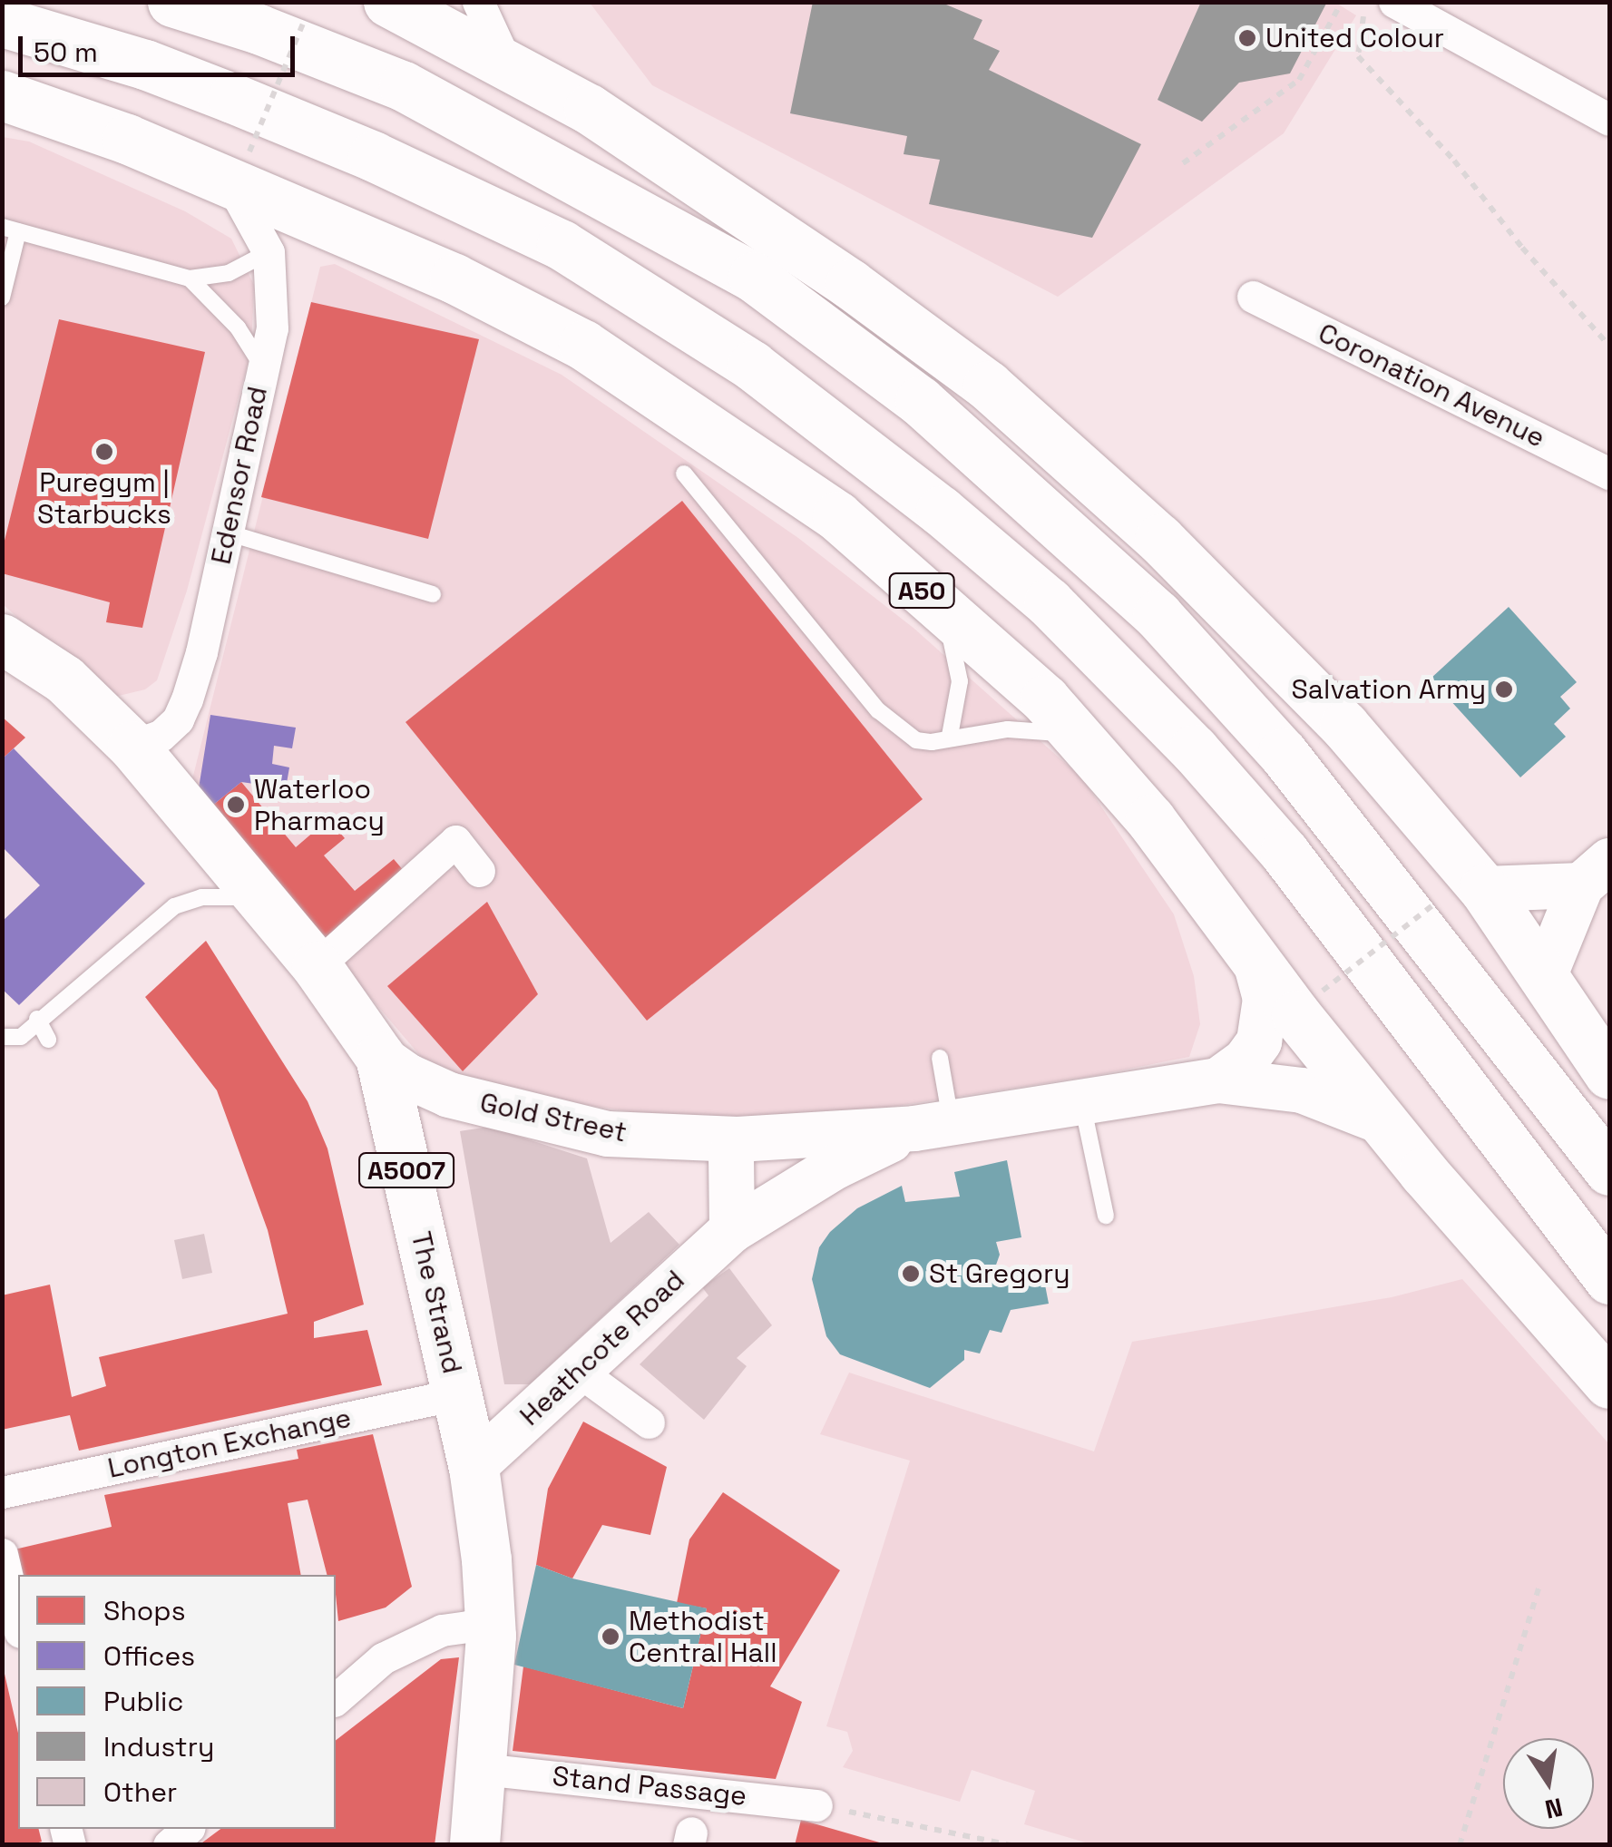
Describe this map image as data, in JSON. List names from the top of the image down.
{
  "streets": {
    "main road": ["A50", "A5007", "The Strand"],
    "street": [
      "Coronation Avenue",
      "Edensor Road",
      "Gold Street",
      "Heathcote Road",
      "Longton Exchange",
      "Stand Passage"
    ]
  },
  "crossings": [
    ["Edensor Road", "A50"],
    ["Edensor Road", "The Strand"],
    ["A50", "Heathcote Road"],
    ["Gold Street", "The Strand"],
    ["Gold Street", "Heathcote Road"],
    ["The Strand", "Heathcote Road"],
    ["The Strand", "Longton Exchange"],
    ["The Strand", "Stand Passage"]
  ],
  "places": [
    "United Colour",
    "Puregym | Starbucks",
    "Salvation Army",
    "Waterloo Pharmacy",
    "St Gregory",
    "Methodist Central Hall"
  ],
  "legend": [
    "Shops",
    "Offices",
    "Public",
    "Industry",
    "Other"
  ],
  "scale_bar": "50 m",
  "north": "bottom"
}
